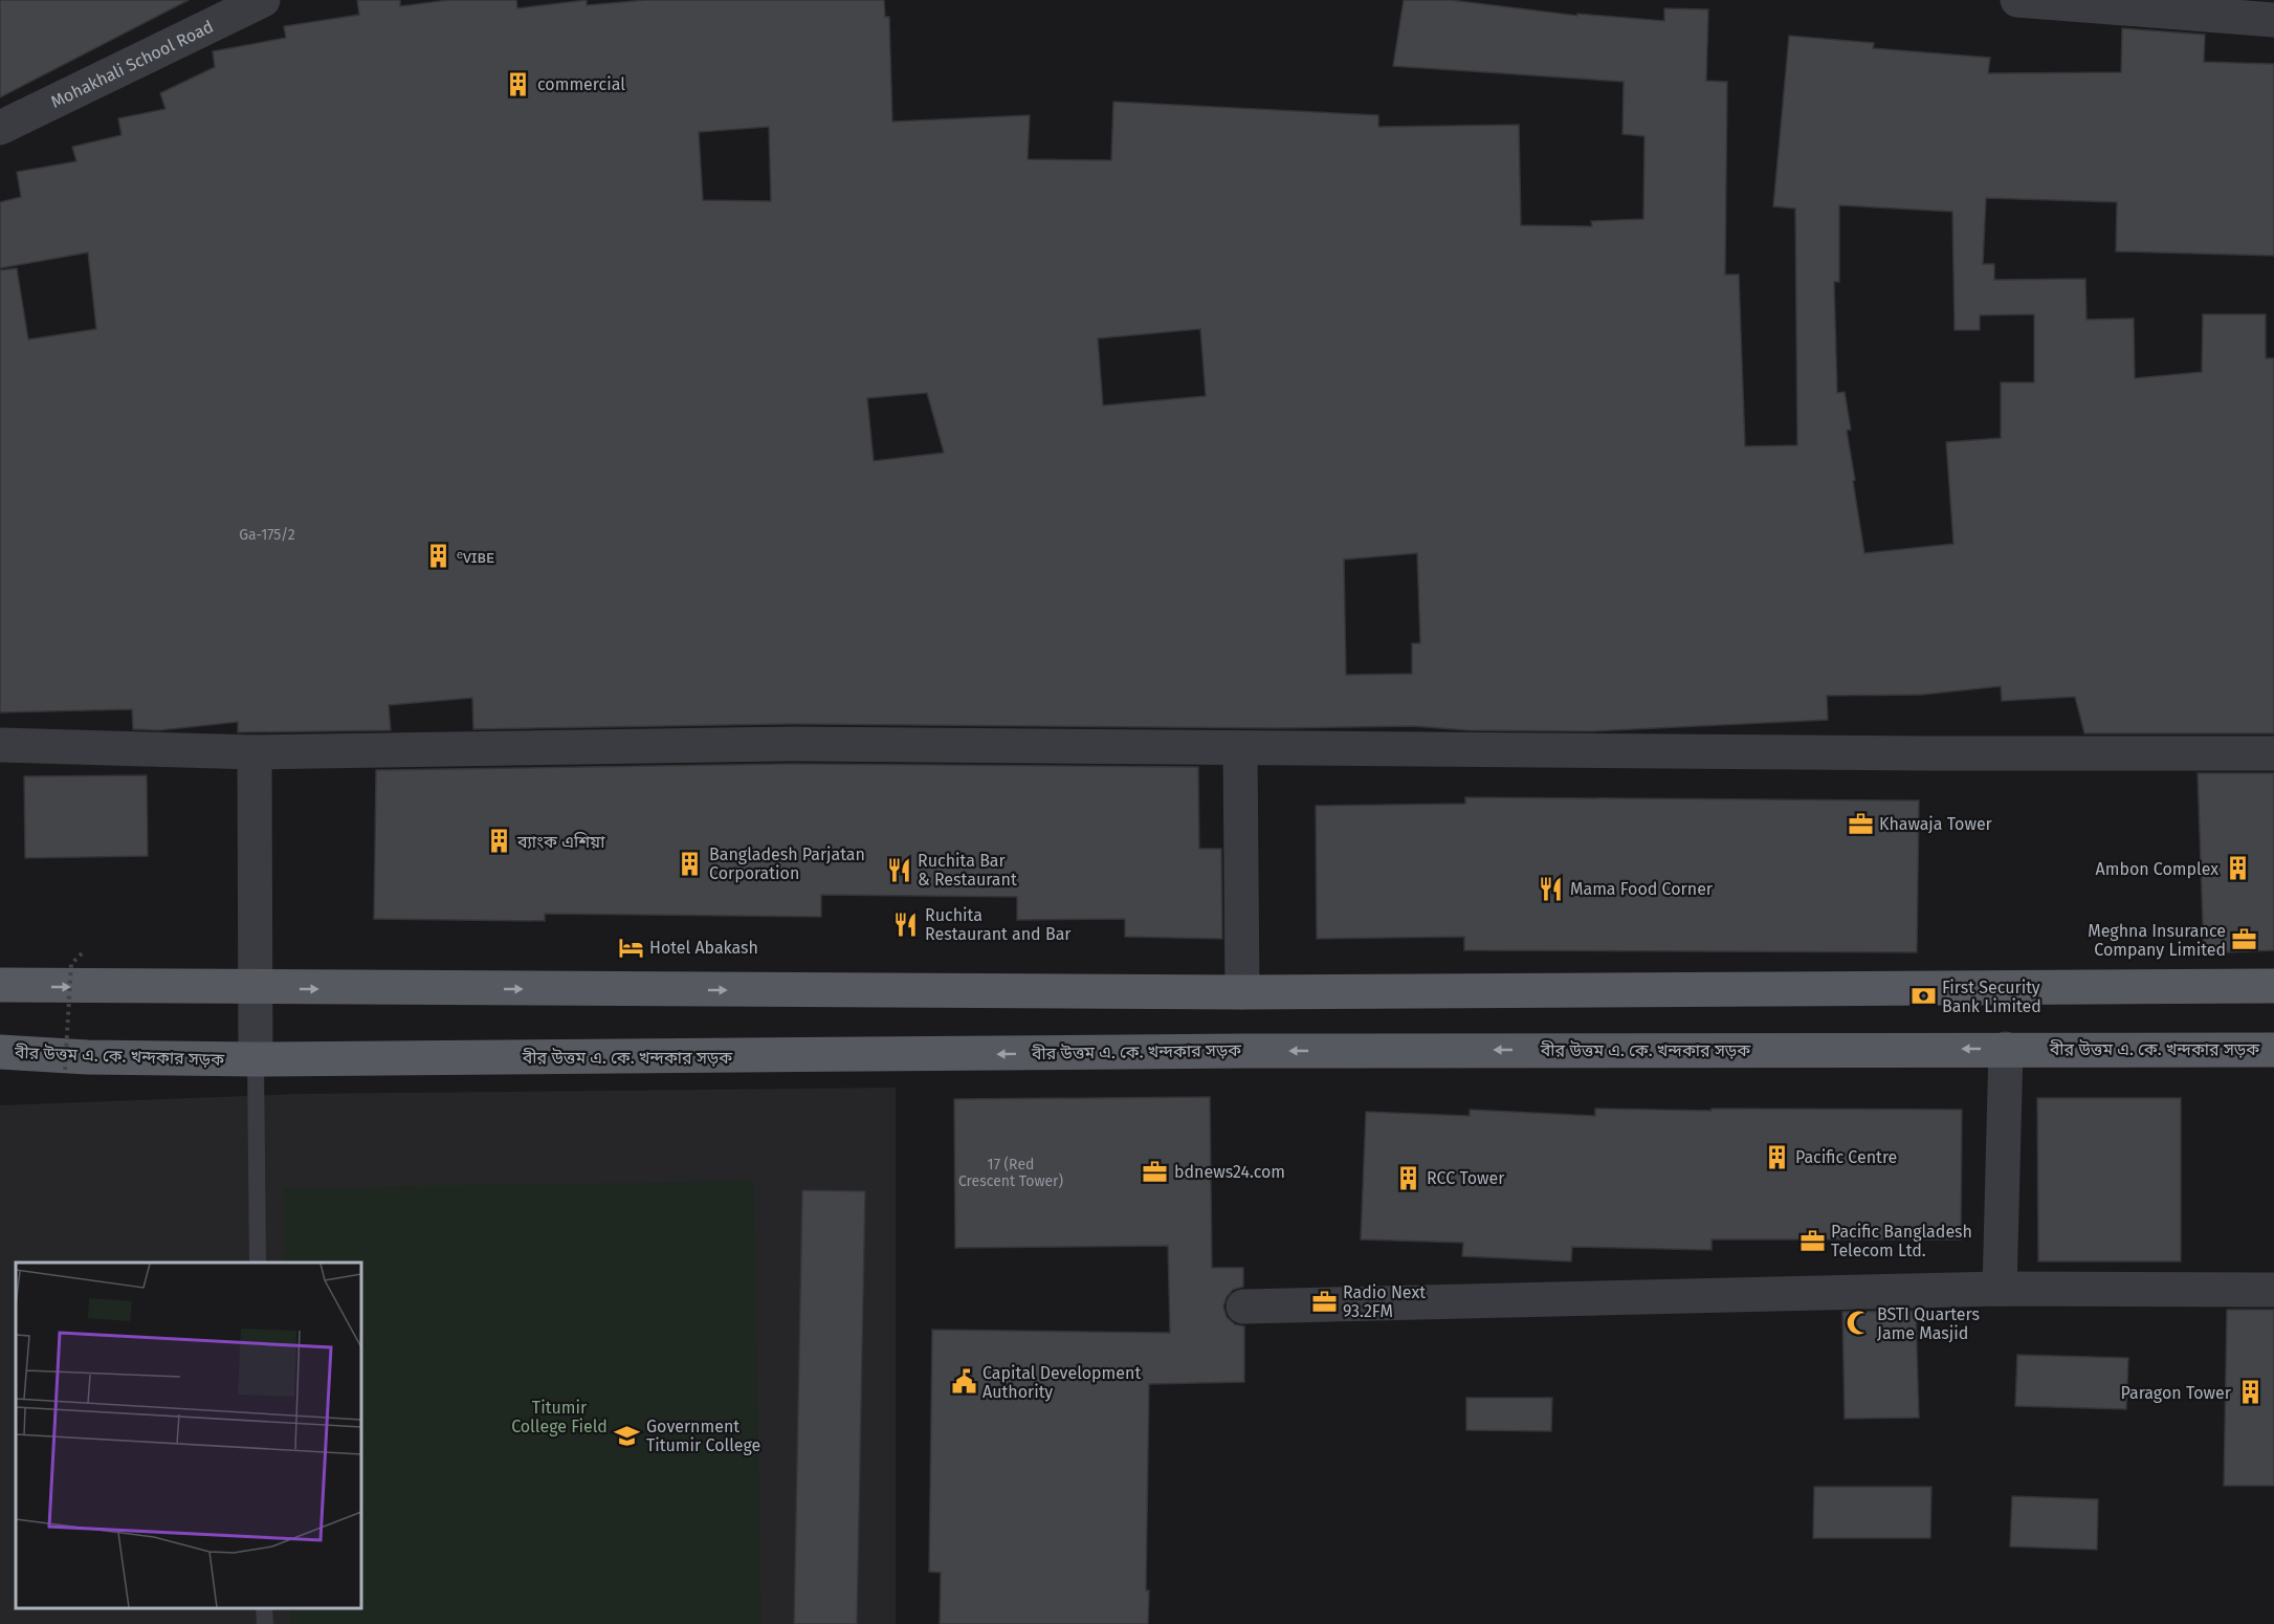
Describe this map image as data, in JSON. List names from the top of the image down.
{
  "streets": {
    "main road": ["বীর উত্তম এ. কে. খন্দকার সড়ক"],
    "street": ["Mohakhali School Road"]
  },
  "parks": ["Titumir College Field"],
  "places": {
    "building": [
      "commercial",
      "ᵉᴠɪʙᴇ",
      "ব্যাংক এশিয়া",
      "Bangladesh Parjatan Corporation",
      "Ambon Complex",
      "Pacific Centre",
      "RCC Tower",
      "Paragon Tower"
    ],
    "office": [
      "Khawaja Tower",
      "Meghna Insurance Company Limited",
      "bdnews24.com",
      "Pacific Bangladesh Telecom Ltd.",
      "Radio Next 93.2FM"
    ],
    "restaurant": ["Ruchita Bar & Restaurant", "Mama Food Corner", "Ruchita Restaurant and Bar"],
    "hotel": ["Hotel Abakash"],
    "bank": ["First Security Bank Limited"],
    "mosque": ["BSTI Quarters Jame Masjid"],
    "public building": ["Capital Development Authority"],
    "school or university": ["Government Titumir College"]
  },
  "house_numbers": ["Ga-175/2", "17 (Red Crescent Tower)"]
}
